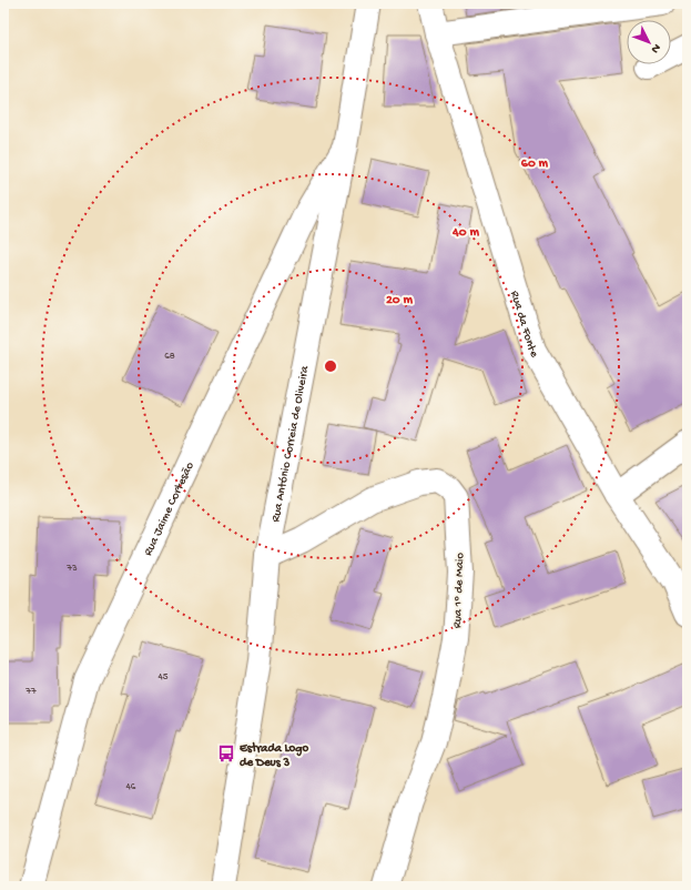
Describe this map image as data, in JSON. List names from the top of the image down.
{
  "streets": {
    "street": [
      "Rua da Fonte",
      "Rua António Correia de Oliveira",
      "Rua Jaime Cortesão",
      "Rua 1º de Maio"
    ]
  },
  "crossings": [
    ["Rua António Correia de Oliveira", "Rua Jaime Cortesão"],
    ["Rua António Correia de Oliveira", "Rua 1º de Maio"]
  ],
  "places": {
    "bus stop": ["Estrada Logo de Deus 3"]
  },
  "house_numbers": [
    "68",
    "73",
    "45",
    "77",
    "46"
  ],
  "north": "bottom right",
  "rings": ["60 m", "40 m", "20 m"]
}
